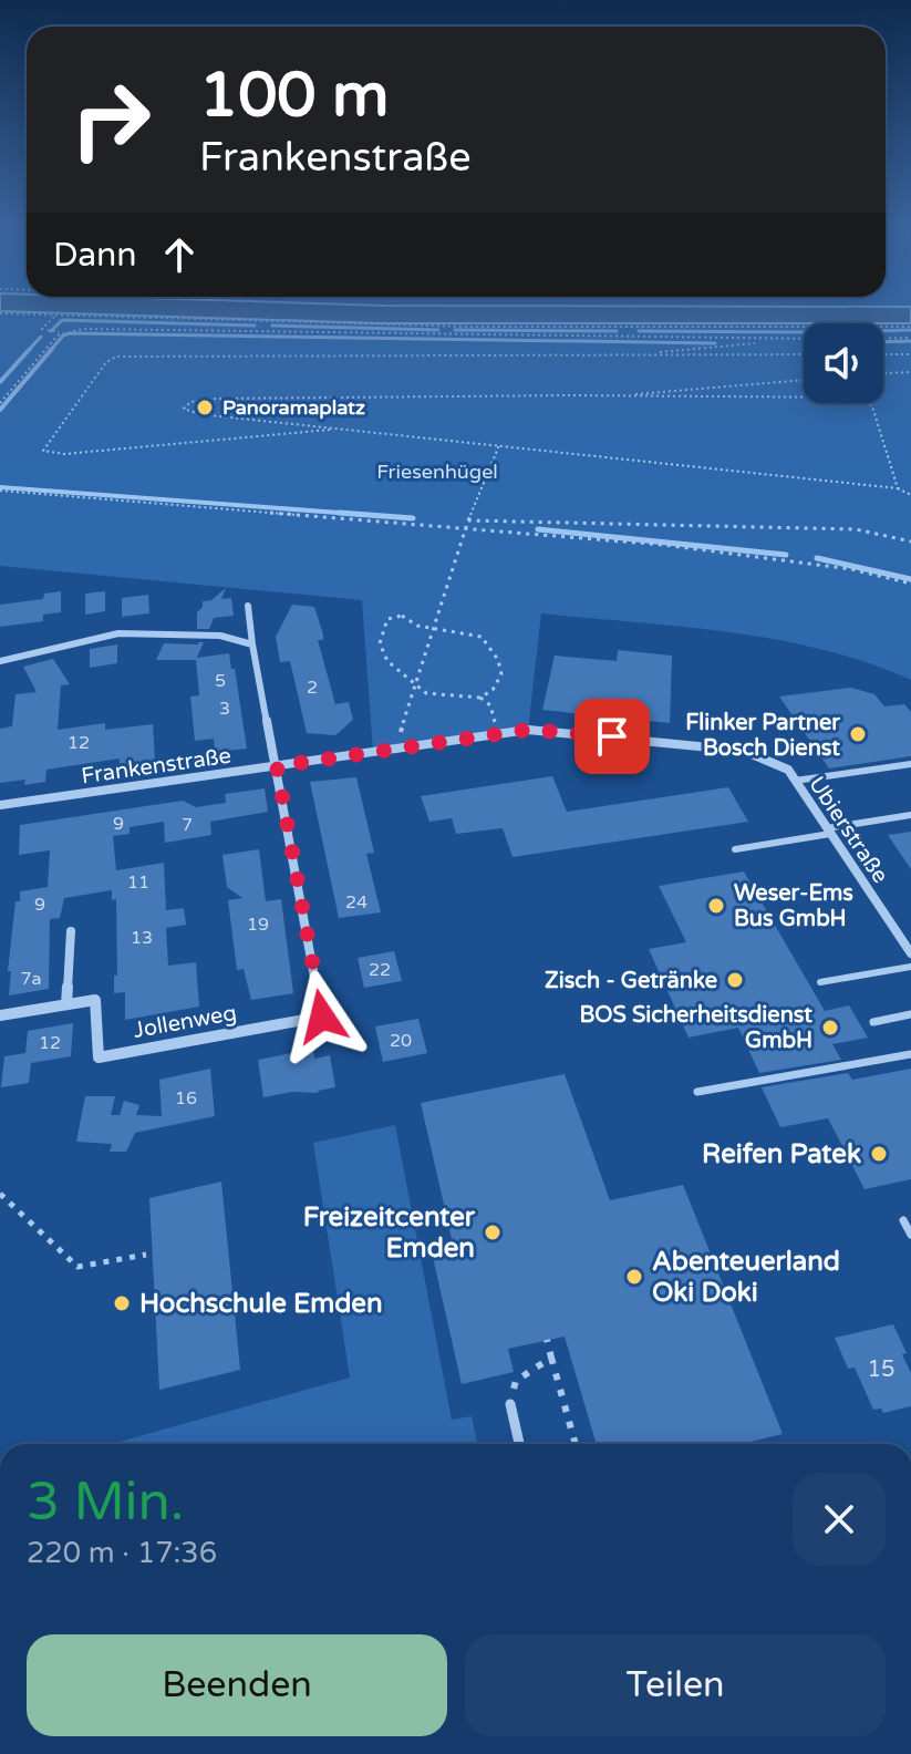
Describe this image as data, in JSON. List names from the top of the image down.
{
  "streets": {
    "street": ["Frankenstraße", "Ubierstraße", "Jollenweg"]
  },
  "crossings": [
    ["Frankenstraße", "Ubierstraße"],
    ["Frankenstraße", "Jollenweg"]
  ],
  "parks": ["Friesenhügel"],
  "places": [
    "Panoramaplatz",
    "Flinker Partner Bosch Dienst",
    "Weser-Ems Bus GmbH",
    "Zisch - Getränke",
    "BOS Sicherheitsdienst GmbH",
    "Reifen Patek",
    "Freizeitcenter Emden",
    "Abenteuerland Oki Doki",
    "Hochschule Emden"
  ],
  "house_numbers": [
    "5",
    "2",
    "3",
    "12",
    "9",
    "7",
    "11",
    "24",
    "9",
    "19",
    "13",
    "22",
    "7a",
    "20",
    "12",
    "16",
    "15"
  ],
  "page": {
    "turn": ["100 m", "Frankenstraße"],
    "then": "Dann",
    "heading": ["3 Min.", "220 m · 17:36"],
    "buttons": ["Beenden", "Teilen"]
  }
}
